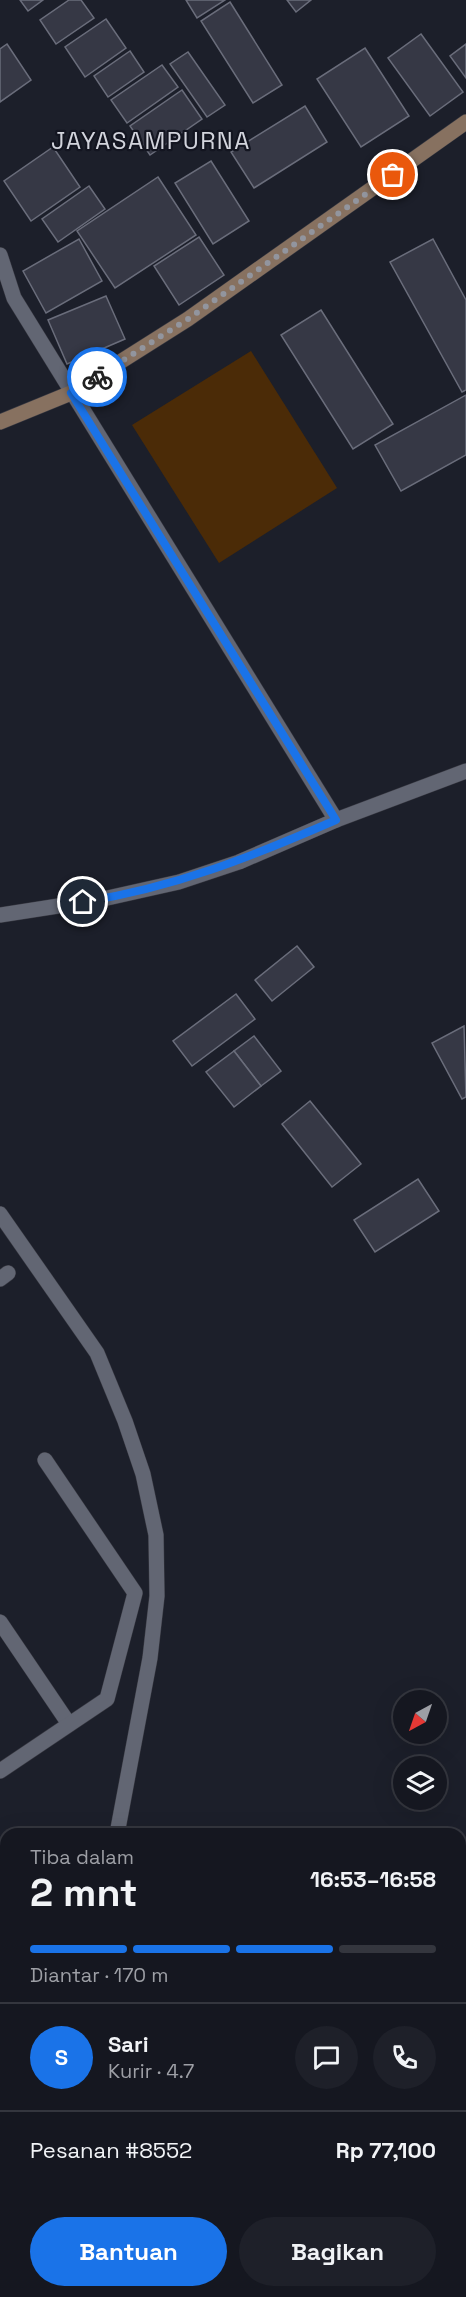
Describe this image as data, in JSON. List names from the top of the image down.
{
  "districts": ["JAYASAMPURNA"],
  "north": "bottom left",
  "page": {
    "heading": ["2 mnt", "Tiba dalam", "16:53–16:58"],
    "panel": [
      "Sari",
      "Kurir · 4.7",
      "Pesanan #8552",
      "Rp 77,100"
    ],
    "bar": "Diantar · 170 m",
    "round": "S",
    "buttons": ["Bantuan", "Bagikan"]
  }
}
